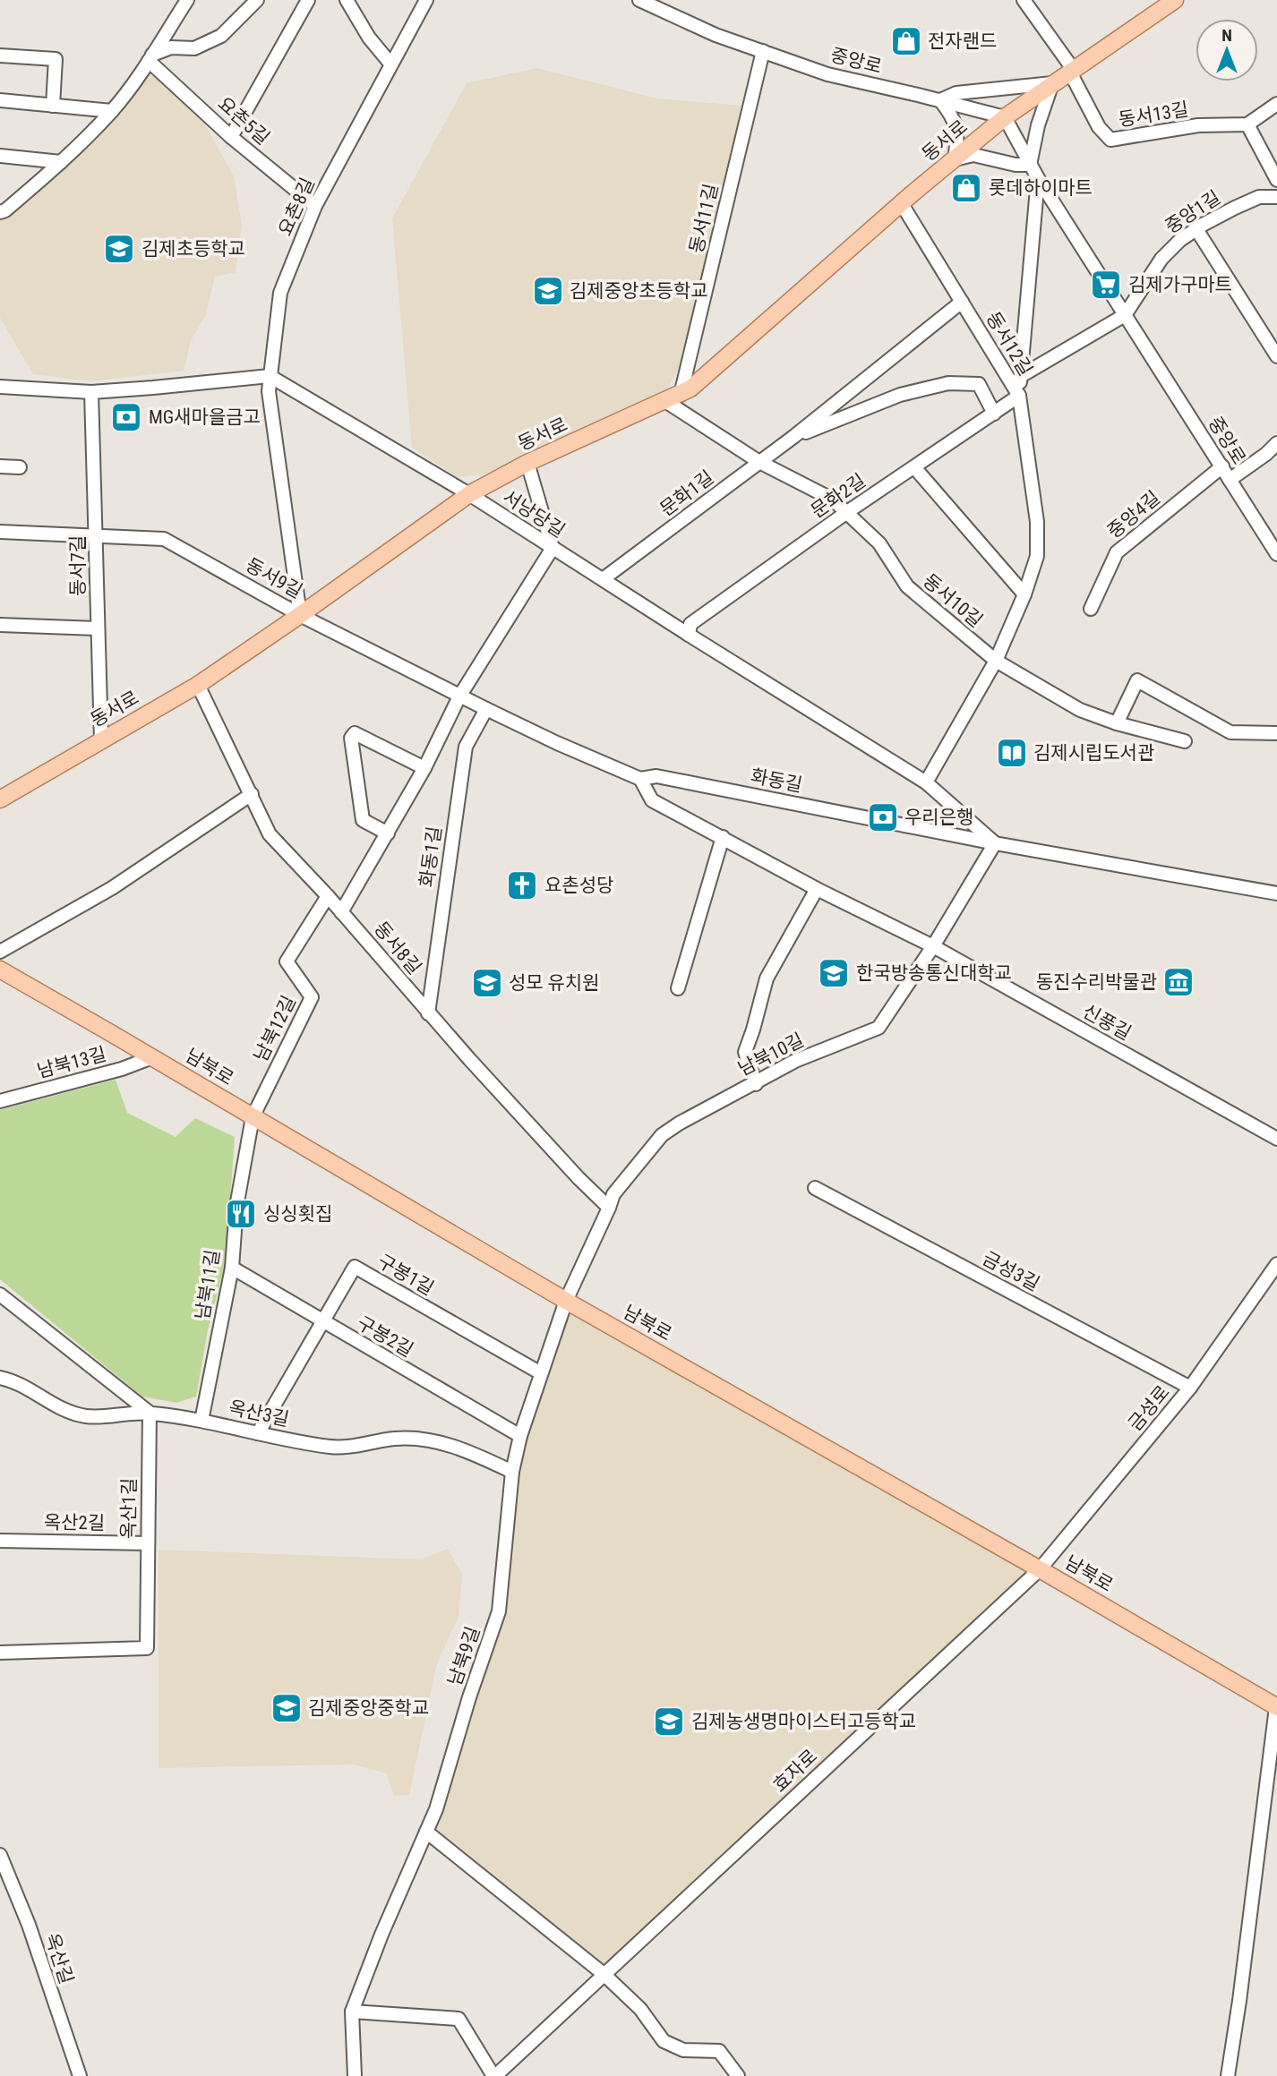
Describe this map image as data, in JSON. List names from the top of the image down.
{
  "streets": {
    "main road": ["동서로", "남북로"],
    "street": [
      "중앙로",
      "동서13길",
      "요촌5길",
      "요촌8길",
      "중앙1길",
      "동서11길",
      "동서12길",
      "문화1길",
      "문화2길",
      "서낭당길",
      "중앙4길",
      "동서7길",
      "동서9길",
      "동서10길",
      "화동길",
      "화동1길",
      "동서8길",
      "신풍길",
      "남북12길",
      "남북10길",
      "남북13길",
      "금성3길",
      "구봉1길",
      "남북11길",
      "구봉2길",
      "금성로",
      "옥산3길",
      "옥산1길",
      "옥산2길",
      "남북9길",
      "효자로",
      "옥산길"
    ]
  },
  "crossings": [
    ["중앙로", "동서로"],
    ["중앙로", "중앙1길"],
    ["중앙로", "동서11길"],
    ["중앙로", "중앙4길"],
    ["동서13길", "동서로"],
    ["요촌5길", "요촌8길"],
    ["동서로", "동서11길"],
    ["동서로", "동서12길"],
    ["동서로", "서낭당길"],
    ["동서로", "동서7길"],
    ["동서로", "동서9길"],
    ["동서로", "동서10길"],
    ["동서로", "화동길"],
    ["동서로", "동서8길"],
    ["요촌8길", "서낭당길"],
    ["요촌8길", "동서9길"],
    ["동서12길", "문화1길"],
    ["동서12길", "문화2길"],
    ["동서12길", "서낭당길"],
    ["동서12길", "동서10길"],
    ["문화1길", "문화2길"],
    ["문화1길", "서낭당길"],
    ["문화1길", "동서10길"],
    ["문화2길", "서낭당길"],
    ["문화2길", "동서10길"],
    ["서낭당길", "동서9길"],
    ["서낭당길", "화동길"],
    ["서낭당길", "남북10길"],
    ["동서7길", "동서9길"],
    ["동서9길", "화동길"],
    ["화동길", "화동1길"],
    ["화동길", "신풍길"],
    ["화동길", "남북10길"],
    ["화동1길", "동서8길"],
    ["동서8길", "남북12길"],
    ["동서8길", "남북10길"],
    ["신풍길", "남북10길"],
    ["남북12길", "남북로"],
    ["남북12길", "남북11길"],
    ["남북10길", "남북로"],
    ["남북10길", "남북9길"],
    ["남북13길", "남북로"],
    ["남북로", "남북11길"],
    ["남북로", "금성로"],
    ["남북로", "남북9길"],
    ["남북로", "효자로"],
    ["금성3길", "금성로"],
    ["구봉1길", "구봉2길"],
    ["구봉1길", "옥산3길"],
    ["구봉1길", "남북9길"],
    ["남북11길", "구봉2길"],
    ["남북11길", "옥산3길"],
    ["구봉2길", "남북9길"],
    ["금성로", "효자로"],
    ["옥산3길", "옥산1길"],
    ["옥산3길", "남북9길"],
    ["옥산1길", "옥산2길"],
    ["남북9길", "효자로"]
  ],
  "places": {
    "shop": ["전자랜드", "롯데하이마트"],
    "school or university": [
      "김제초등학교",
      "김제중앙초등학교",
      "한국방송통신대학교",
      "성모 유치원",
      "김제중앙중학교",
      "김제농생명마이스터고등학교"
    ],
    "supermarket": ["김제가구마트"],
    "bank": ["MG새마을금고", "우리은행"],
    "library": ["김제시립도서관"],
    "church": ["요촌성당"],
    "museum": ["동진수리박물관"],
    "restaurant": ["싱싱횟집"]
  },
  "north": "top"
}
